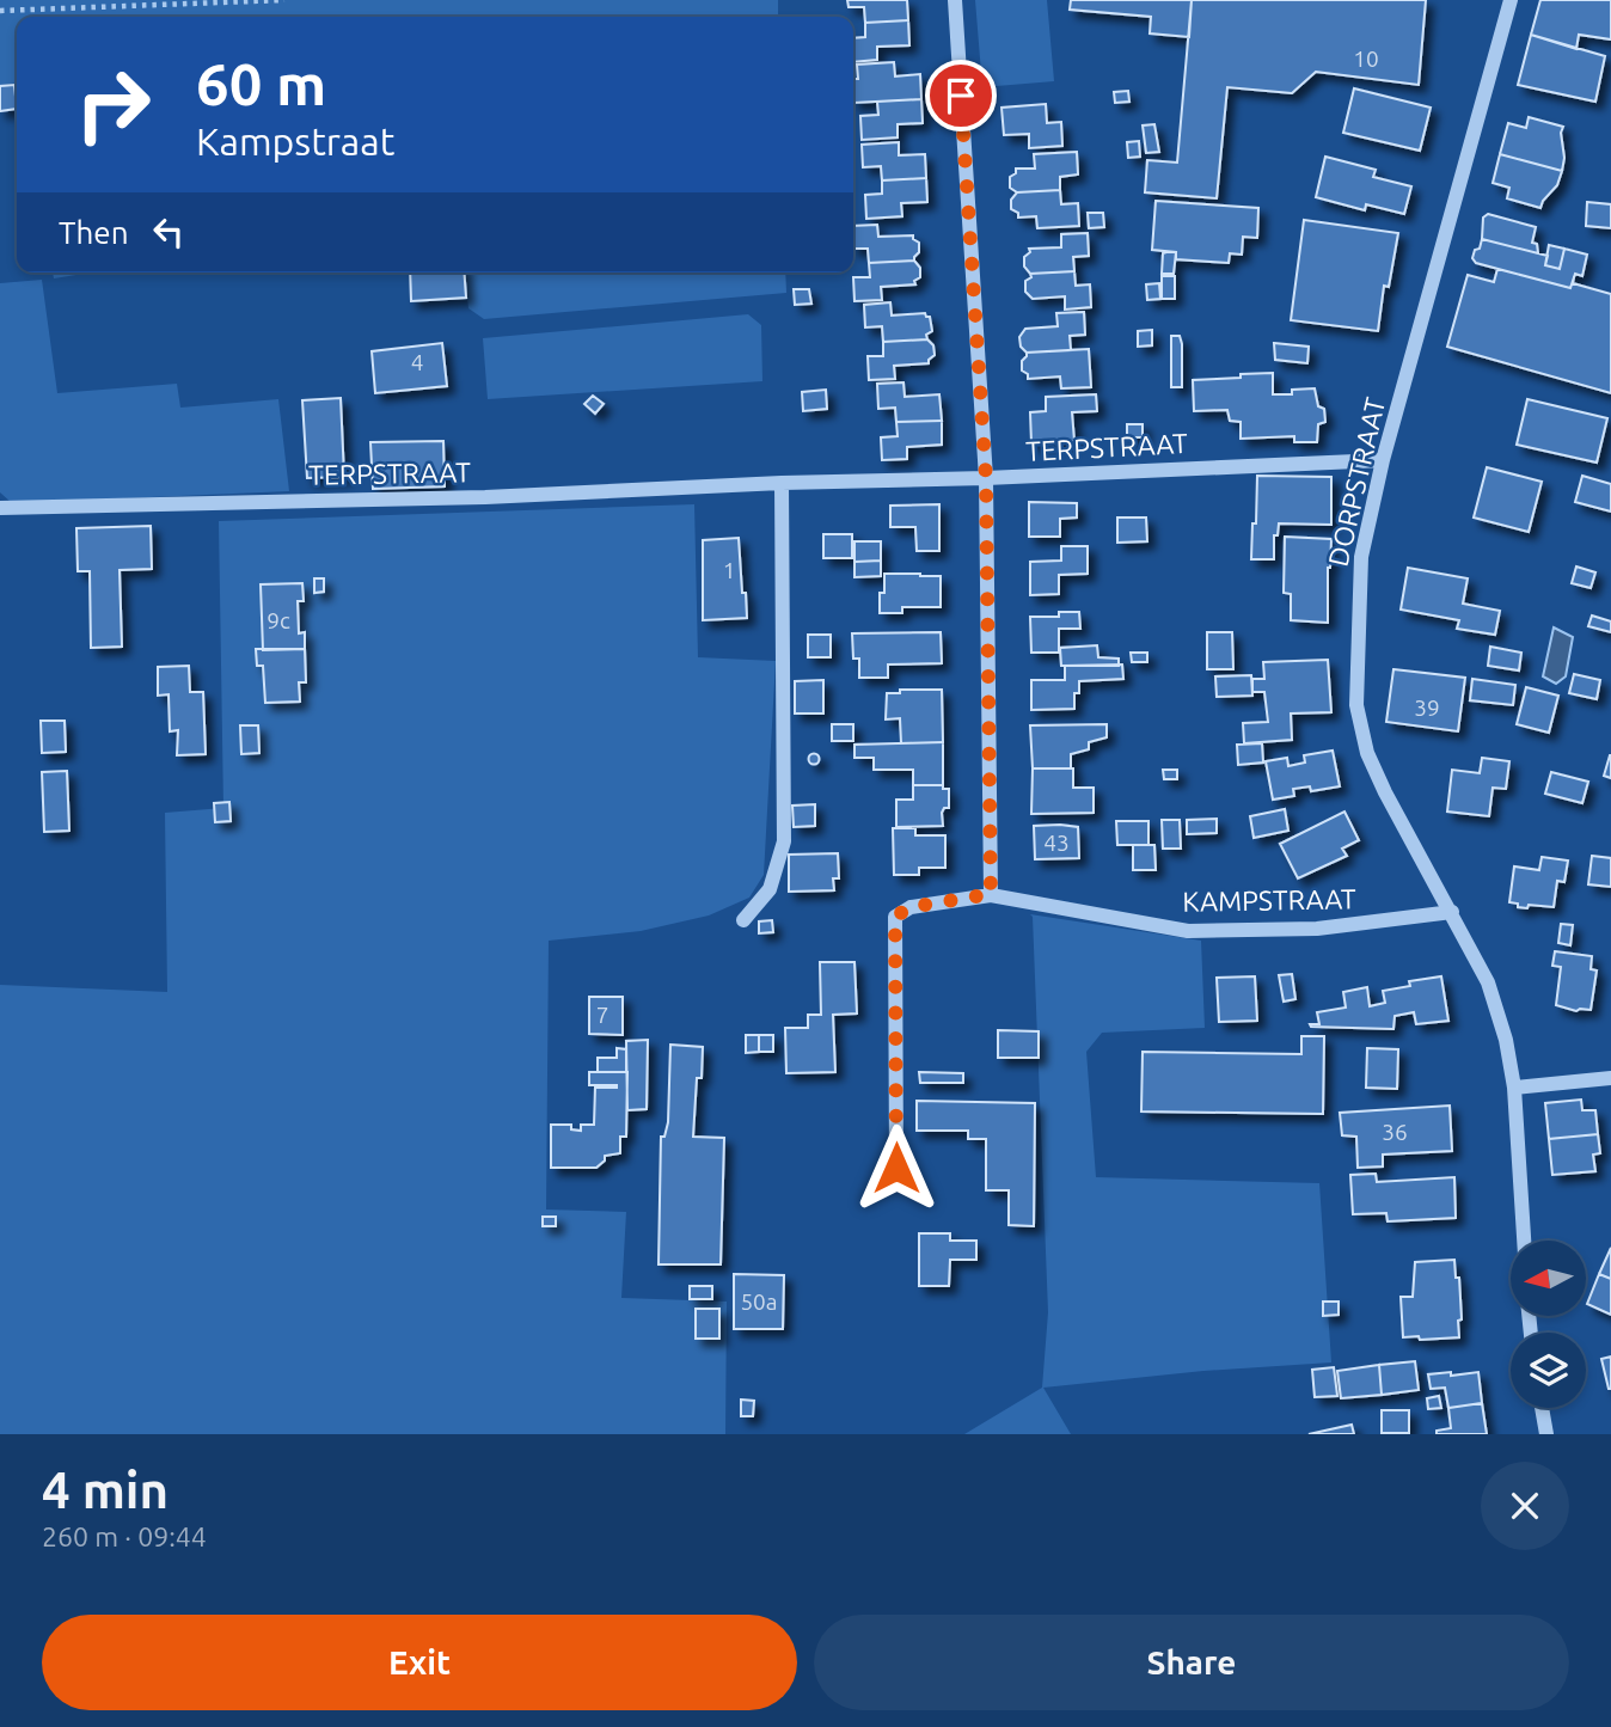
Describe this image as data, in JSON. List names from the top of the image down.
{
  "streets": {
    "street": ["TERPSTRAAT", "DORPSTRAAT", "KAMPSTRAAT"]
  },
  "crossings": [
    ["TERPSTRAAT", "DORPSTRAAT"],
    ["DORPSTRAAT", "KAMPSTRAAT"]
  ],
  "house_numbers": [
    "10",
    "4",
    "1",
    "9c",
    "39",
    "43",
    "7",
    "36",
    "50a"
  ],
  "north": "left",
  "page": {
    "turn": ["60 m", "Kampstraat"],
    "then": "Then",
    "heading": ["4 min", "260 m · 09:44"],
    "buttons": ["Exit", "Share"]
  }
}
